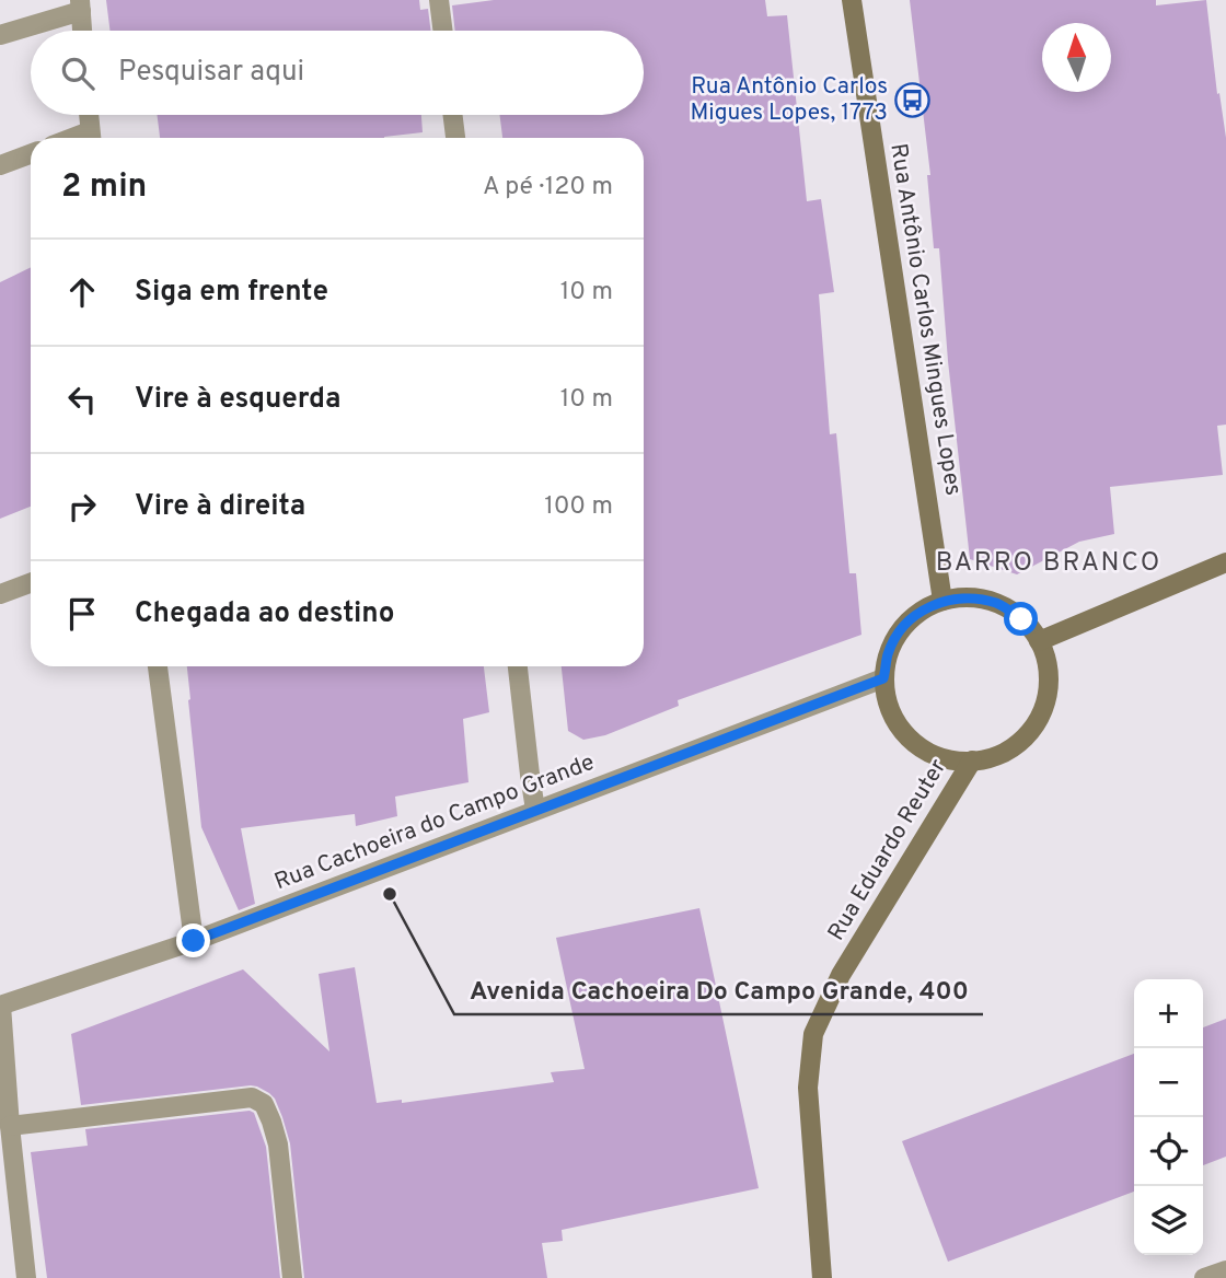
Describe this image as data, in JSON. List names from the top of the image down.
{
  "streets": {
    "street": ["Rua Antônio Carlos Mingues Lopes", "Rua Cachoeira do Campo Grande", "Rua Eduardo Reuter"]
  },
  "crossings": [
    ["Rua Antônio Carlos Mingues Lopes", "Rua Cachoeira do Campo Grande"],
    ["Rua Antônio Carlos Mingues Lopes", "Rua Eduardo Reuter"],
    ["Rua Cachoeira do Campo Grande", "Rua Eduardo Reuter"]
  ],
  "districts": ["BARRO BRANCO"],
  "places": {
    "bus stop": ["Rua Antônio Carlos Migues Lopes, 1773"],
    "other": ["Avenida Cachoeira Do Campo Grande, 400"]
  },
  "north": "top",
  "page": {
    "search": "Pesquisar aqui",
    "heading": ["2 min", "A pé · 120 m"],
    "list": [
      ["Siga em frente", "10 m"],
      ["Vire à esquerda", "10 m"],
      ["Vire à direita", "100 m"],
      "Chegada ao destino"
    ],
    "map_buttons": ["+", "−"]
  }
}
